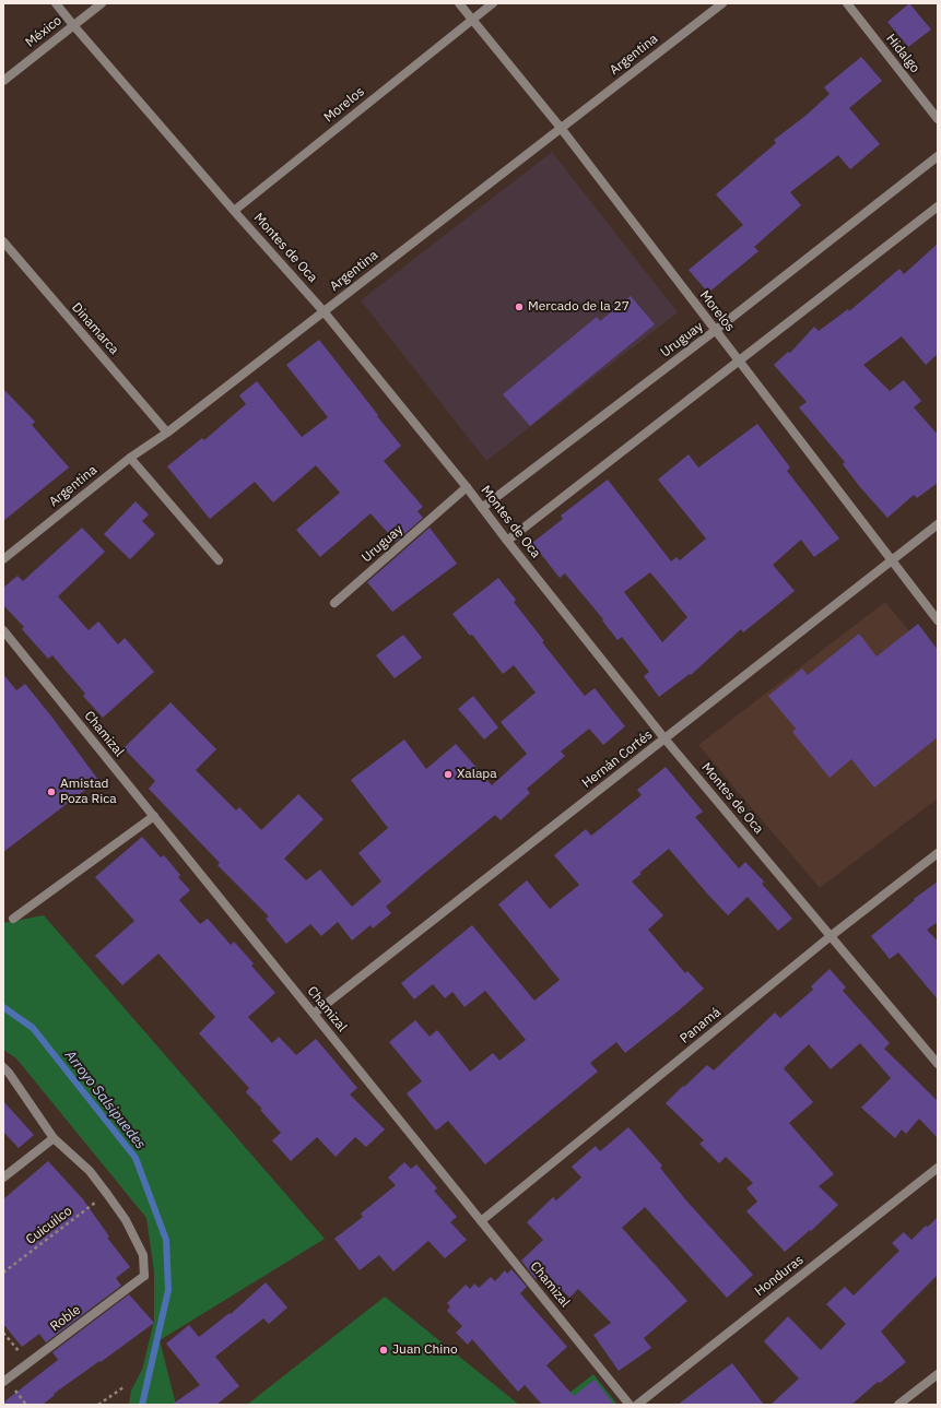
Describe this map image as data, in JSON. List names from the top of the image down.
{
  "streets": {
    "street": [
      "México",
      "Hidalgo",
      "Argentina",
      "Morelos",
      "Montes de Oca",
      "Dinamarca",
      "Uruguay",
      "Chamizal",
      "Hernán Cortés",
      "Panamá",
      "Honduras",
      "Roble"
    ],
    "path": ["Cuicuilco"]
  },
  "crossings": [
    ["México", "Montes de Oca"],
    ["Argentina", "Morelos"],
    ["Argentina", "Montes de Oca"],
    ["Argentina", "Dinamarca"],
    ["Morelos", "Montes de Oca"],
    ["Morelos", "Uruguay"],
    ["Morelos", "Hernán Cortés"],
    ["Montes de Oca", "Uruguay"],
    ["Montes de Oca", "Hernán Cortés"],
    ["Montes de Oca", "Panamá"],
    ["Chamizal", "Hernán Cortés"],
    ["Chamizal", "Panamá"],
    ["Cuicuilco", "Roble"]
  ],
  "water": ["Arroyo Salsipuedes"],
  "places": [
    "Mercado de la 27",
    "Xalapa",
    "Amistad Poza Rica",
    "Juan Chino"
  ]
}
